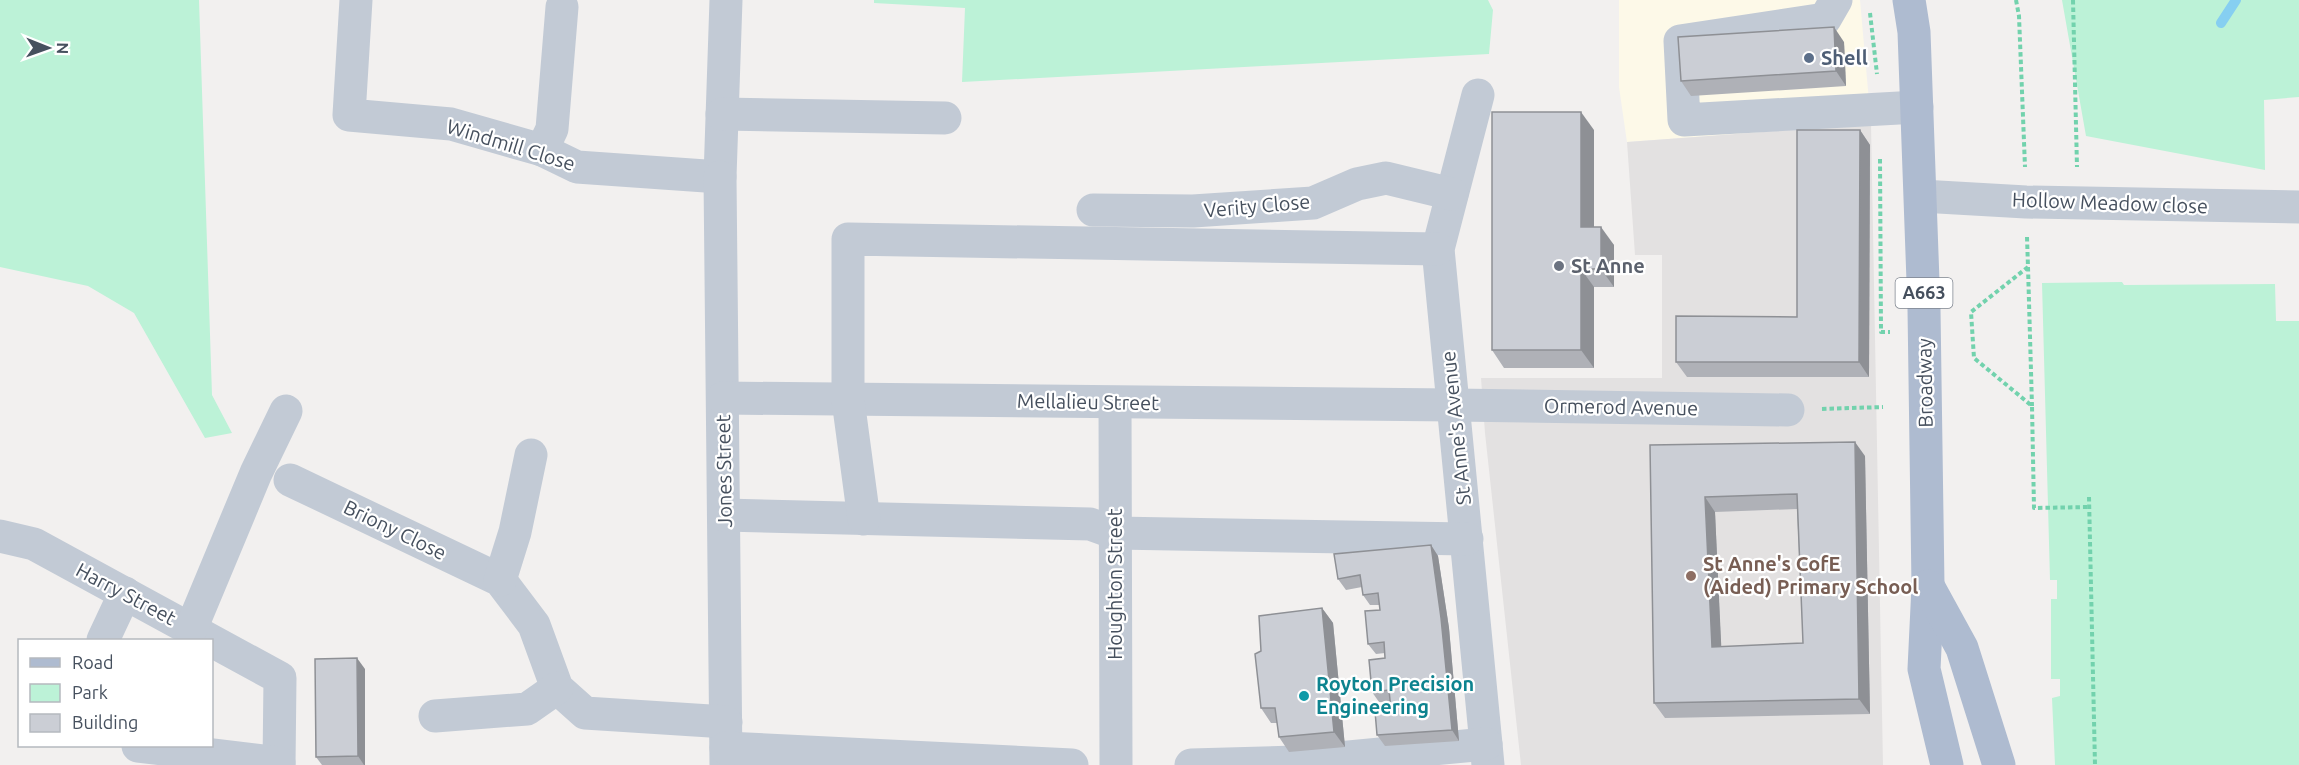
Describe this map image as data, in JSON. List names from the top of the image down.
{
  "streets": {
    "main road": ["A663", "Broadway"],
    "street": [
      "Windmill Close",
      "Hollow Meadow close",
      "Verity Close",
      "Mellalieu Street",
      "Ormerod Avenue",
      "St Anne's Avenue",
      "Jones Street",
      "Briony Close",
      "Houghton Street",
      "Harry Street"
    ]
  },
  "crossings": [
    ["Windmill Close", "Jones Street"],
    ["Hollow Meadow close", "Broadway"],
    ["Verity Close", "St Anne's Avenue"],
    ["Mellalieu Street", "Ormerod Avenue"],
    ["Mellalieu Street", "St Anne's Avenue"],
    ["Mellalieu Street", "Jones Street"],
    ["Mellalieu Street", "Houghton Street"],
    ["Ormerod Avenue", "St Anne's Avenue"],
    ["Jones Street", "Briony Close"]
  ],
  "places": [
    "Shell",
    "St Anne",
    "St Anne's CofE (Aided) Primary School",
    "Royton Precision Engineering"
  ],
  "legend": ["Road", "Park", "Building"],
  "north": "right"
}
